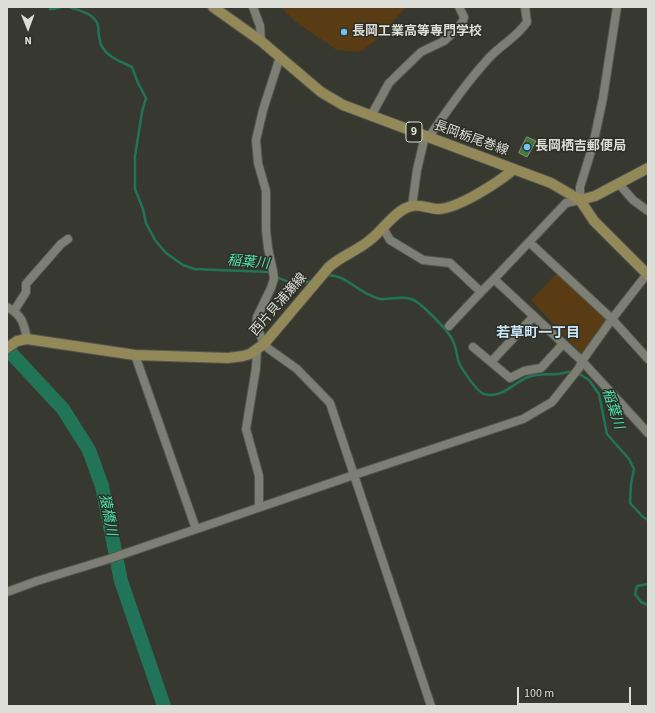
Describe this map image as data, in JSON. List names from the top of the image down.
{
  "streets": {
    "main road": ["9", "長岡栃尾巻線", "西片貝浦瀬線"]
  },
  "crossings": [
    ["9", "長岡栃尾巻線"]
  ],
  "districts": ["若草町一丁目"],
  "water": ["稲葉川", "猿橋川"],
  "places": ["長岡工業高等専門学校", "長岡栖吉郵便局"],
  "scale_bar": "100 m",
  "north": "bottom"
}
